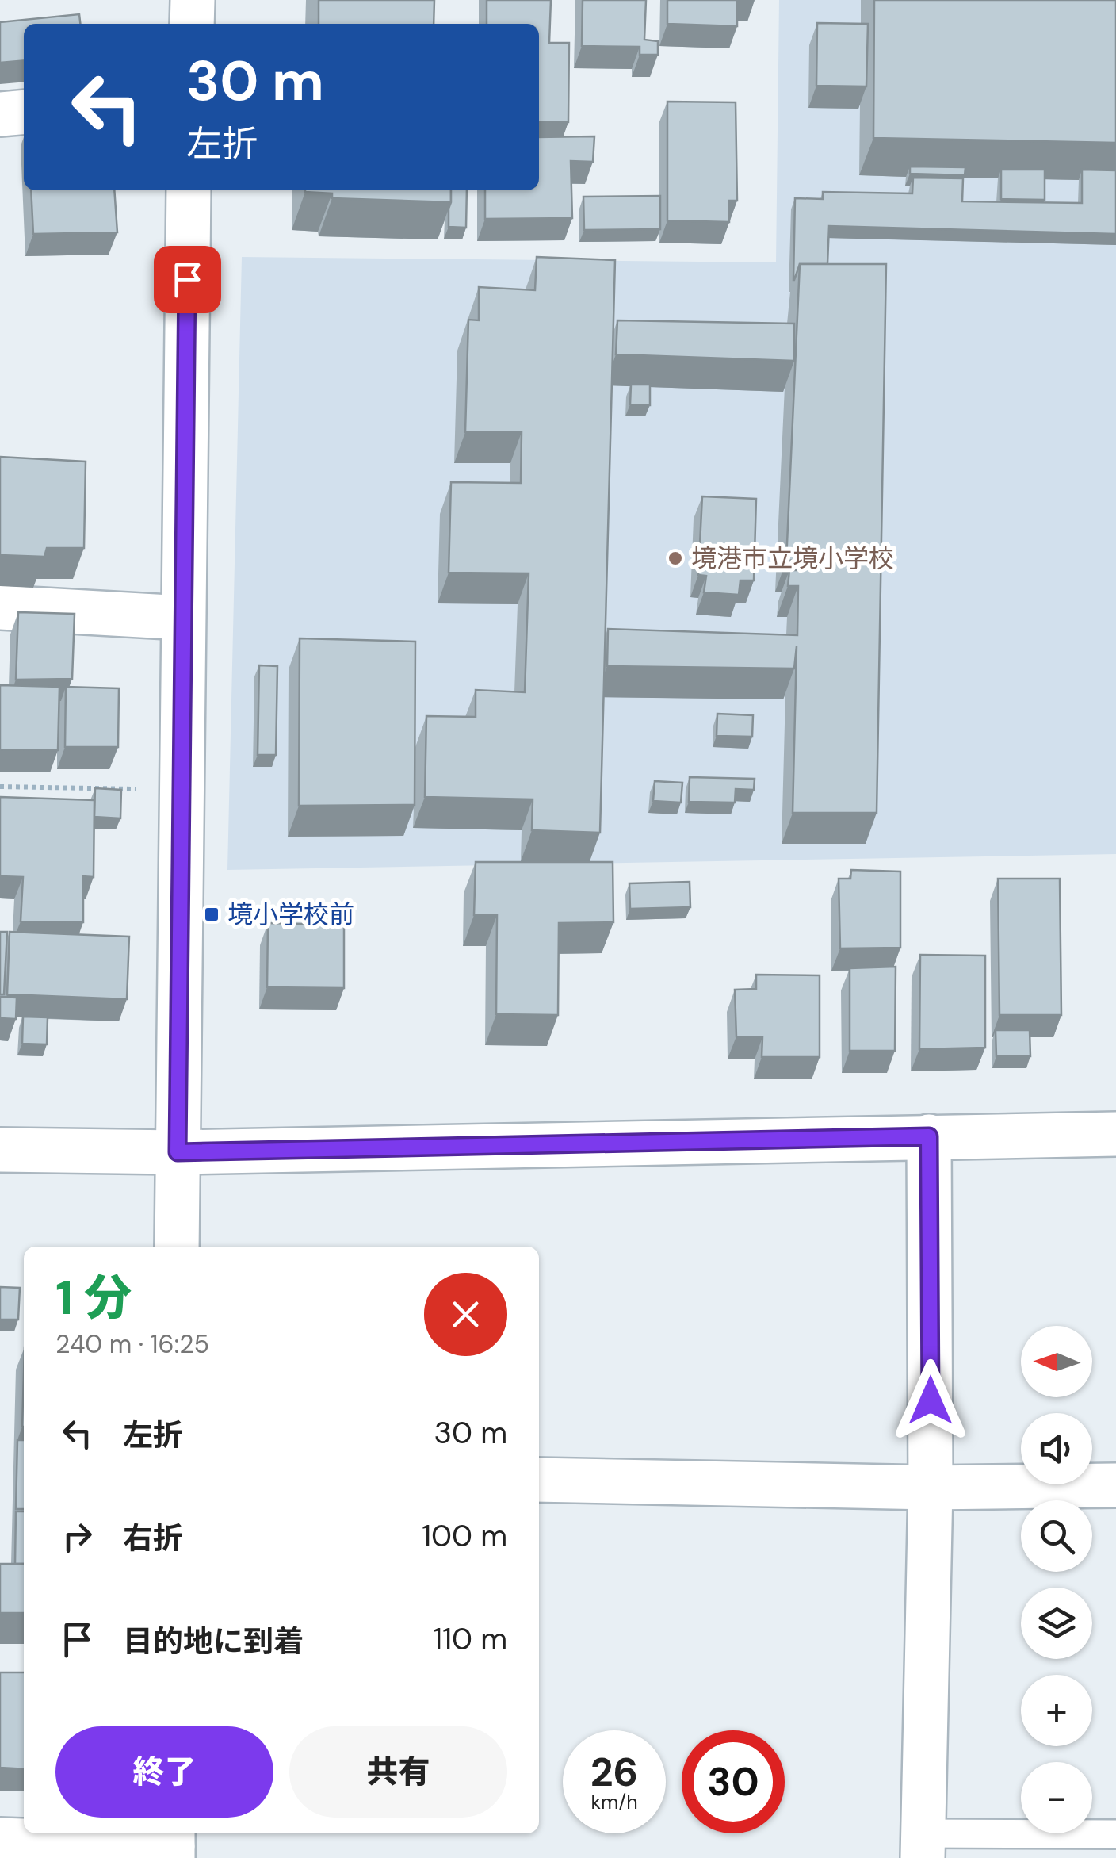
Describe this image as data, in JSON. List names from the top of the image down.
{
  "places": {
    "other": ["境港市立境小学校"],
    "transit": ["境小学校前"]
  },
  "north": "left",
  "page": {
    "turn": ["30 m", "左折"],
    "heading": ["1 分", "240 m · 16:25"],
    "map_buttons": ["+", "−"],
    "list": [
      {
        "name": "左折",
        "value": "30 m"
      },
      {
        "name": "右折",
        "value": "100 m"
      },
      {
        "name": "目的地に到着",
        "value": "110 m"
      }
    ],
    "buttons": ["終了", "共有"],
    "speed": "26 km/h",
    "limit": "30"
  }
}
